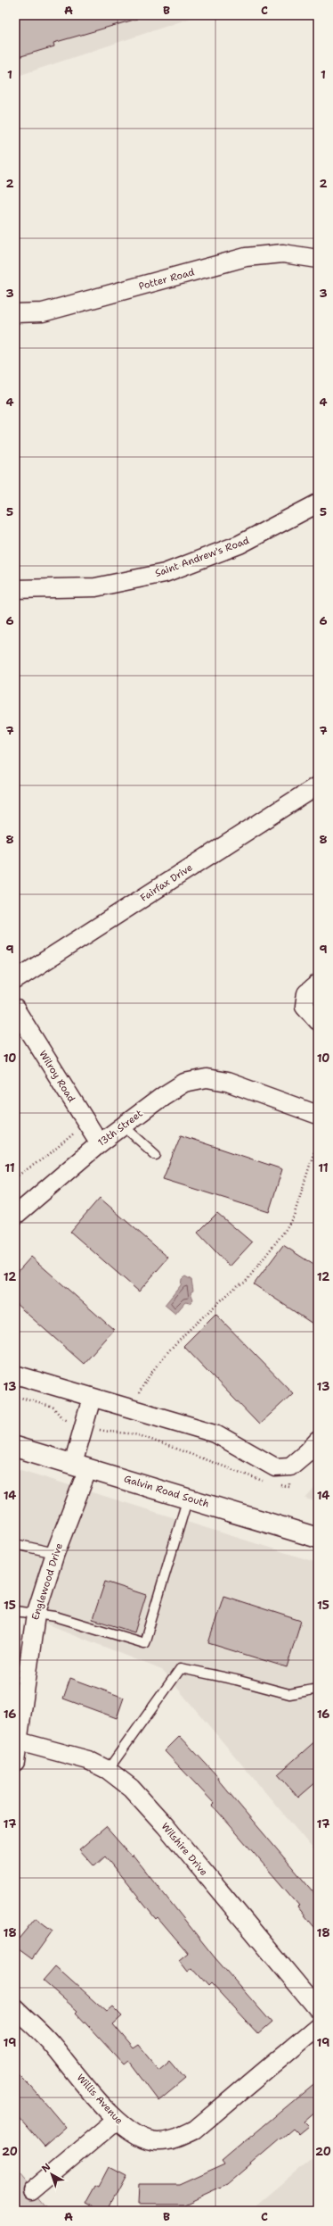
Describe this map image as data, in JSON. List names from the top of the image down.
{
  "streets": {
    "main road": ["Galvin Road South"],
    "street": [
      "Potter Road",
      "Saint Andrew's Road",
      "Fairfax Drive",
      "Wilroy Road",
      "13th Street",
      "Englewood Drive",
      "Wilshire Drive",
      "Willis Avenue"
    ]
  },
  "crossings": [
    ["Wilroy Road", "13th Street"],
    ["Galvin Road South", "Englewood Drive"],
    ["Englewood Drive", "Wilshire Drive"]
  ],
  "north": "top left",
  "grid": {
    "columns": ["A", "B", "C"],
    "rows": [
      "1",
      "2",
      "3",
      "4",
      "5",
      "6",
      "7",
      "8",
      "9",
      "10",
      "11",
      "12",
      "13",
      "14",
      "15",
      "16",
      "17",
      "18",
      "19",
      "20"
    ]
  }
}
